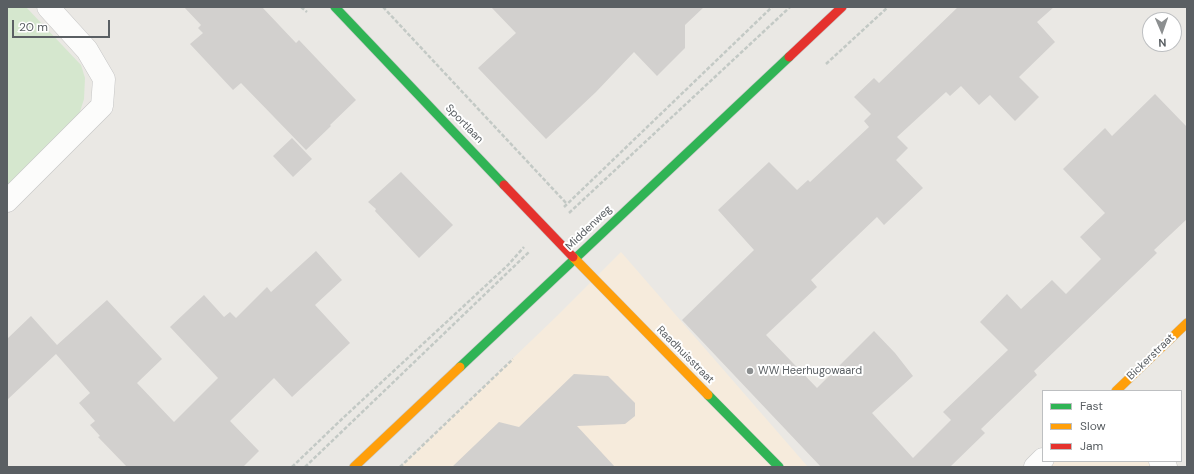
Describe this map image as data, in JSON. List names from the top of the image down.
{
  "streets": {
    "street": [
      "Sportlaan",
      "Middenweg",
      "Raadhuisstraat",
      "Bickerstraat"
    ]
  },
  "crossings": [
    ["Sportlaan", "Middenweg"],
    ["Sportlaan", "Raadhuisstraat"],
    ["Middenweg", "Raadhuisstraat"]
  ],
  "places": ["WW Heerhugowaard"],
  "legend": ["Fast", "Slow", "Jam"],
  "scale_bar": "20 m",
  "north": "bottom"
}
